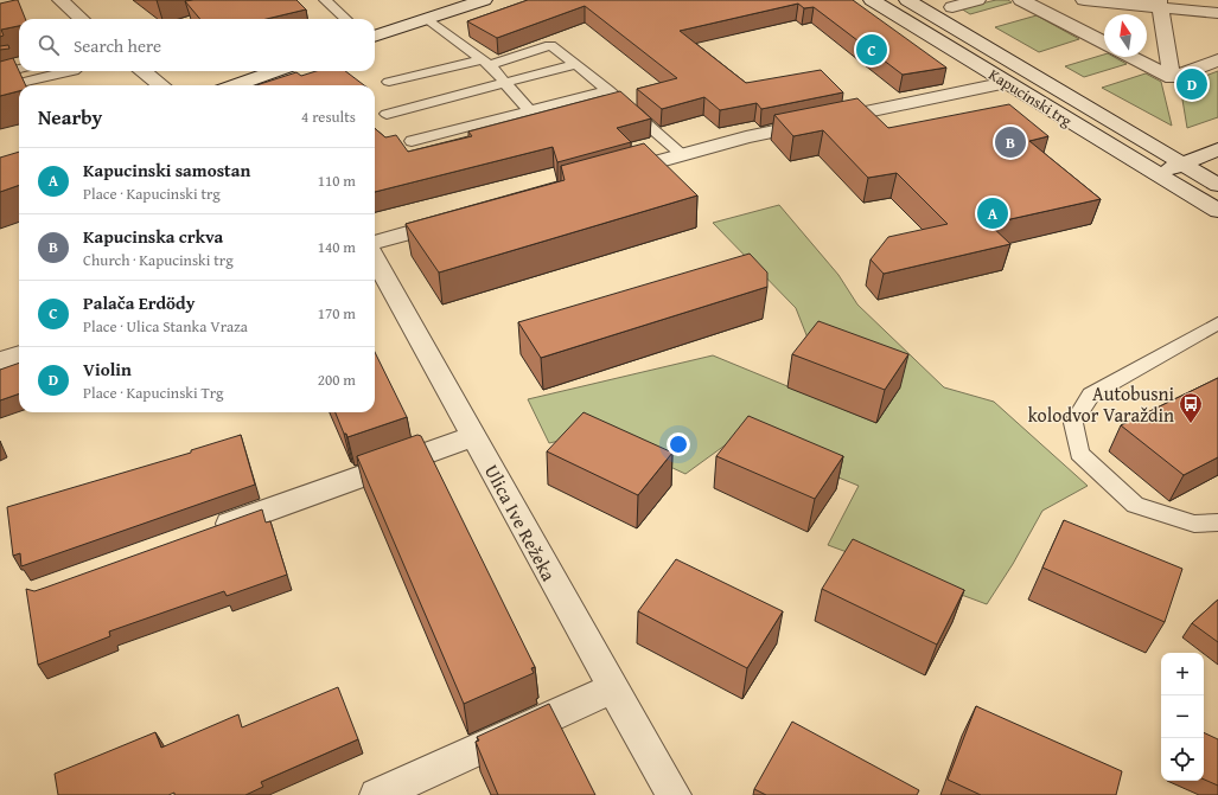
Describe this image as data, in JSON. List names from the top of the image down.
{
  "streets": {
    "street": ["Kapucinski trg", "Ulica Ive Režeka"]
  },
  "places": {
    "bus stop": ["Autobusni kolodvor Varaždin"]
  },
  "north": "top",
  "page": {
    "search": "Search here",
    "pins": [
      "C",
      "D",
      "B",
      "A"
    ],
    "heading": ["Nearby", "4 results"],
    "list": [
      {
        "mark": "A",
        "name": "Kapucinski samostan",
        "note": "Place · Kapucinski trg",
        "value": "110 m"
      },
      {
        "mark": "B",
        "name": "Kapucinska crkva",
        "note": "Church · Kapucinski trg",
        "value": "140 m"
      },
      {
        "mark": "C",
        "name": "Palača Erdödy",
        "note": "Place · Ulica Stanka Vraza",
        "value": "170 m"
      },
      {
        "mark": "D",
        "name": "Violin",
        "note": "Place · Kapucinski Trg",
        "value": "200 m"
      }
    ],
    "map_buttons": ["+", "−"]
  }
}
